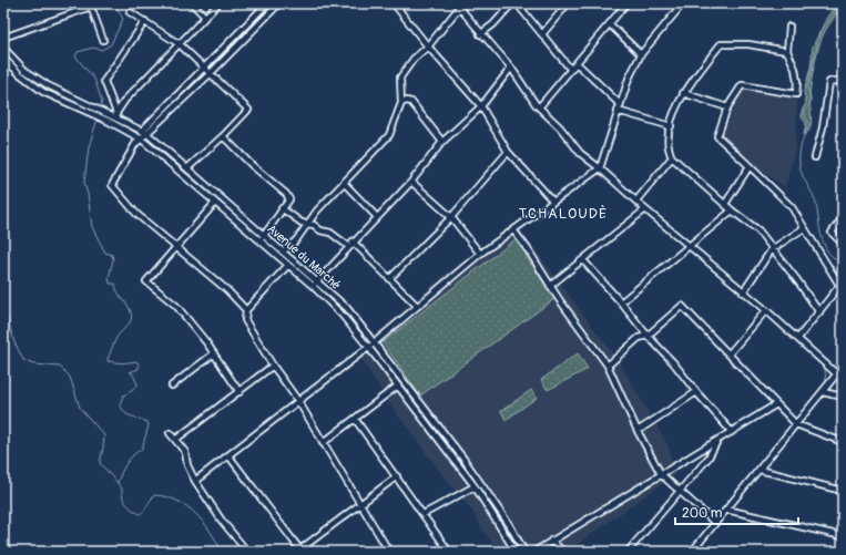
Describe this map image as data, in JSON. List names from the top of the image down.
{
  "streets": {
    "street": ["Avenue du Marché"]
  },
  "districts": ["TCHALOUDÈ"],
  "scale_bar": "200 m"
}
